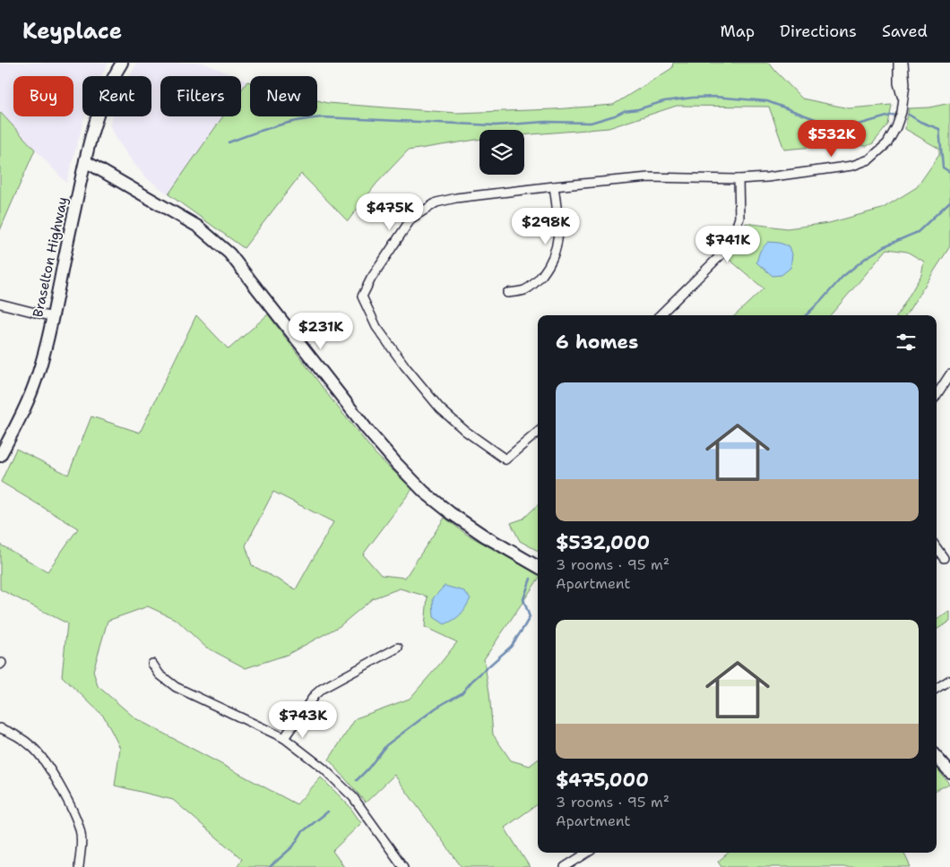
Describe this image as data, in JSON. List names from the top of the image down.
{
  "streets": {
    "street": ["Braselton Highway"]
  },
  "page": {
    "header": "Keyplace",
    "nav": ["Map", "Directions", "Saved"],
    "chip": [
      "Buy",
      "Rent",
      "Filters",
      "New"
    ],
    "price": [
      "$532K",
      "$475K",
      "$298K",
      "$741K",
      "$231K",
      "$743K"
    ],
    "heading": "6 homes",
    "list": [
      {
        "name": "$532,000",
        "note": "3 rooms · 95 m² · Apartment"
      },
      {
        "name": "$475,000",
        "note": "3 rooms · 95 m² · Apartment"
      }
    ]
  }
}
